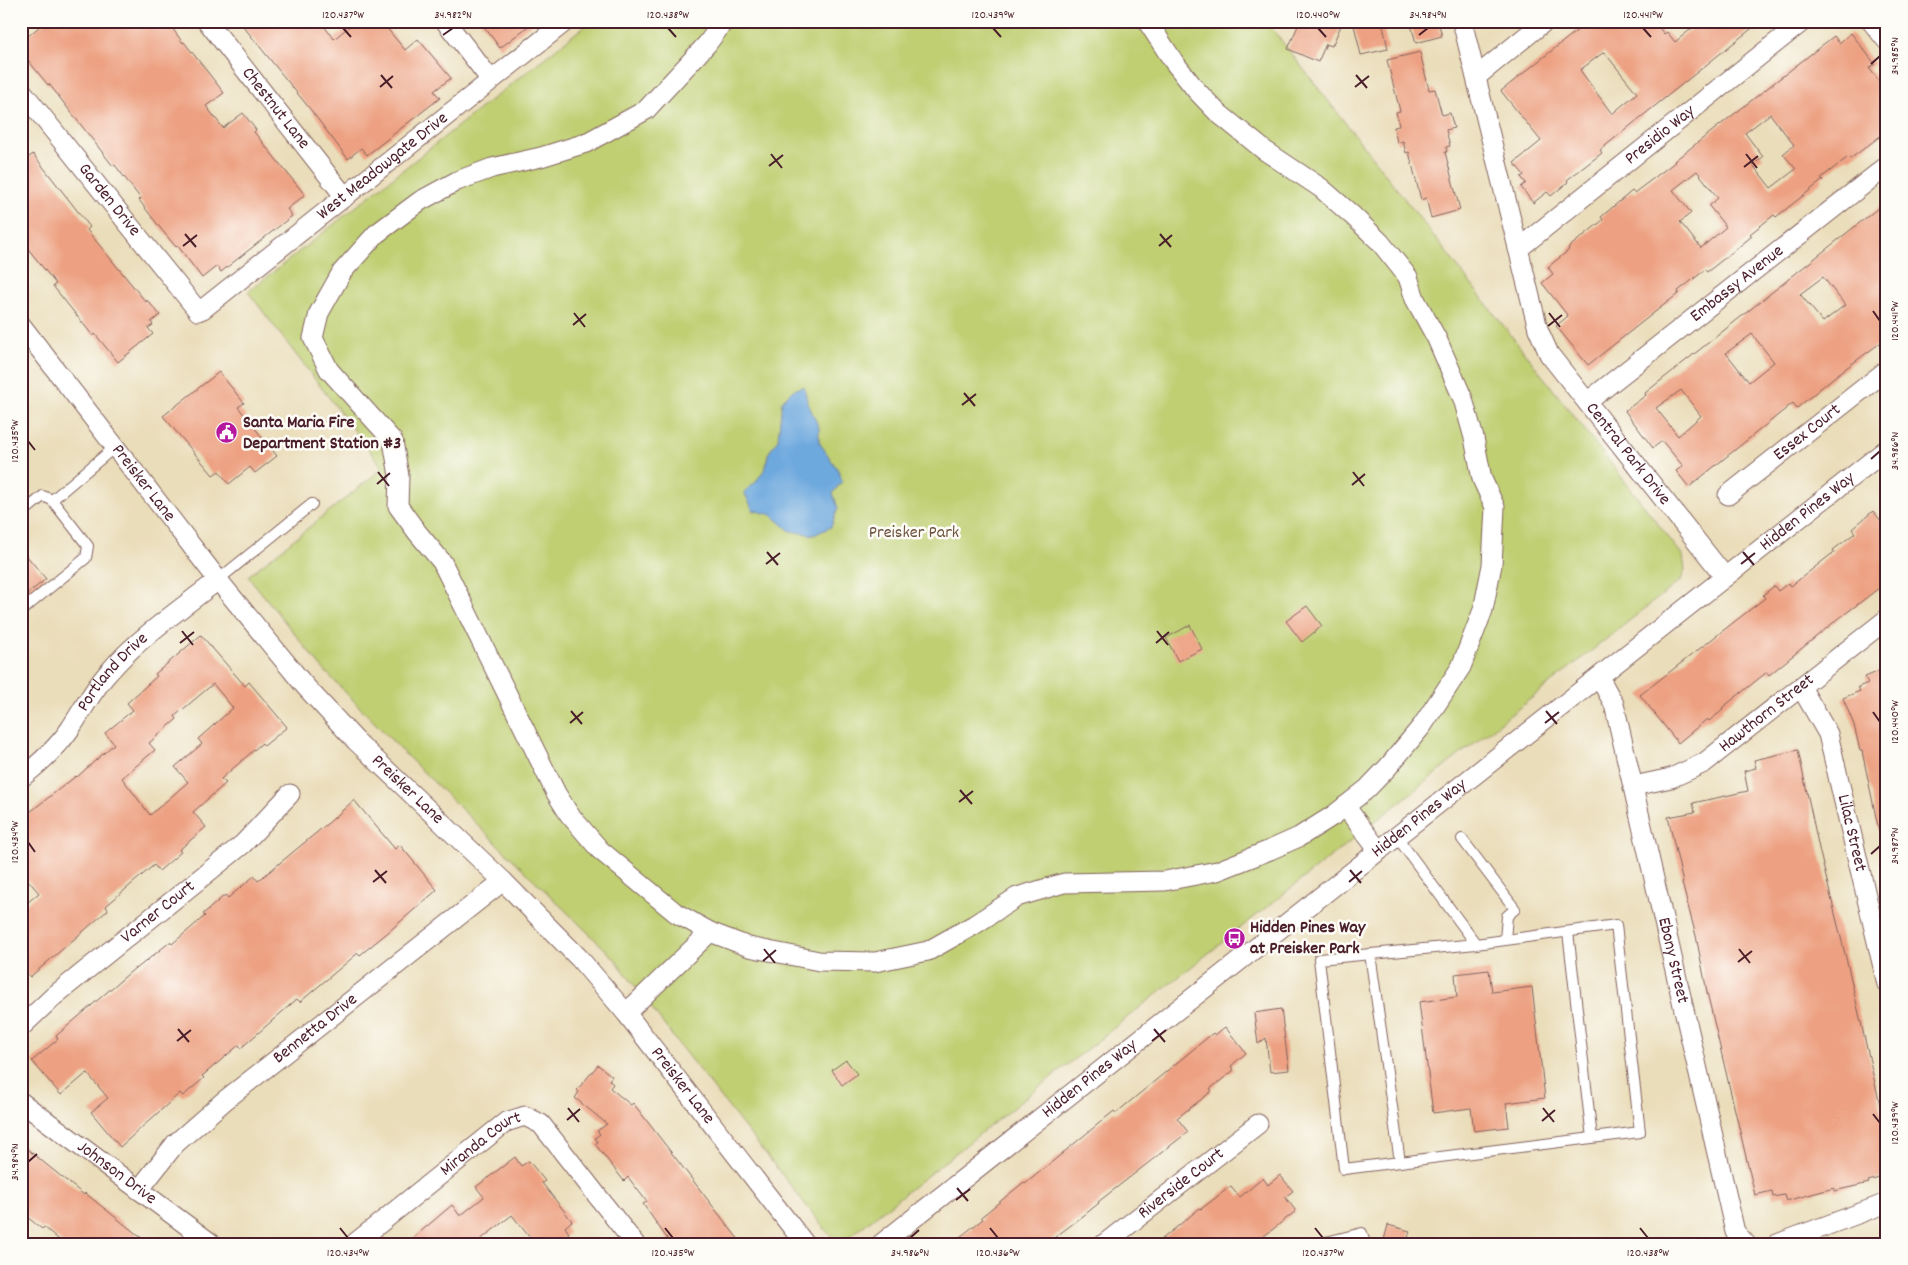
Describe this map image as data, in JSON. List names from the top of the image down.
{
  "streets": {
    "street": [
      "Chestnut Lane",
      "Presidio Way",
      "West Meadowgate Drive",
      "Garden Drive",
      "Embassy Avenue",
      "Essex Court",
      "Central Park Drive",
      "Preisker Lane",
      "Hidden Pines Way",
      "Portland Drive",
      "Hawthorn Street",
      "Lilac Street",
      "Varner Court",
      "Ebony Street",
      "Bennetta Drive",
      "Miranda Court",
      "Johnson Drive",
      "Riverside Court"
    ]
  },
  "crossings": [
    ["Chestnut Lane", "West Meadowgate Drive"],
    ["Presidio Way", "Central Park Drive"],
    ["West Meadowgate Drive", "Garden Drive"],
    ["Embassy Avenue", "Central Park Drive"],
    ["Central Park Drive", "Hidden Pines Way"],
    ["Preisker Lane", "Portland Drive"],
    ["Preisker Lane", "Bennetta Drive"],
    ["Hidden Pines Way", "Ebony Street"],
    ["Hawthorn Street", "Lilac Street"],
    ["Hawthorn Street", "Ebony Street"],
    ["Bennetta Drive", "Johnson Drive"]
  ],
  "parks": ["Preisker Park"],
  "places": {
    "public building": ["Santa Maria Fire Department Station #3"],
    "bus stop": ["Hidden Pines Way at Preisker Park"]
  },
  "coordinates": [
    "120.437°W",
    "34.982°N",
    "120.438°W",
    "120.439°W",
    "120.440°W",
    "34.984°N",
    "120.441°W",
    "34.985°N",
    "120.435°W",
    "34.986°N",
    "120.434°W",
    "34.987°N",
    "120.436°W"
  ]
}
